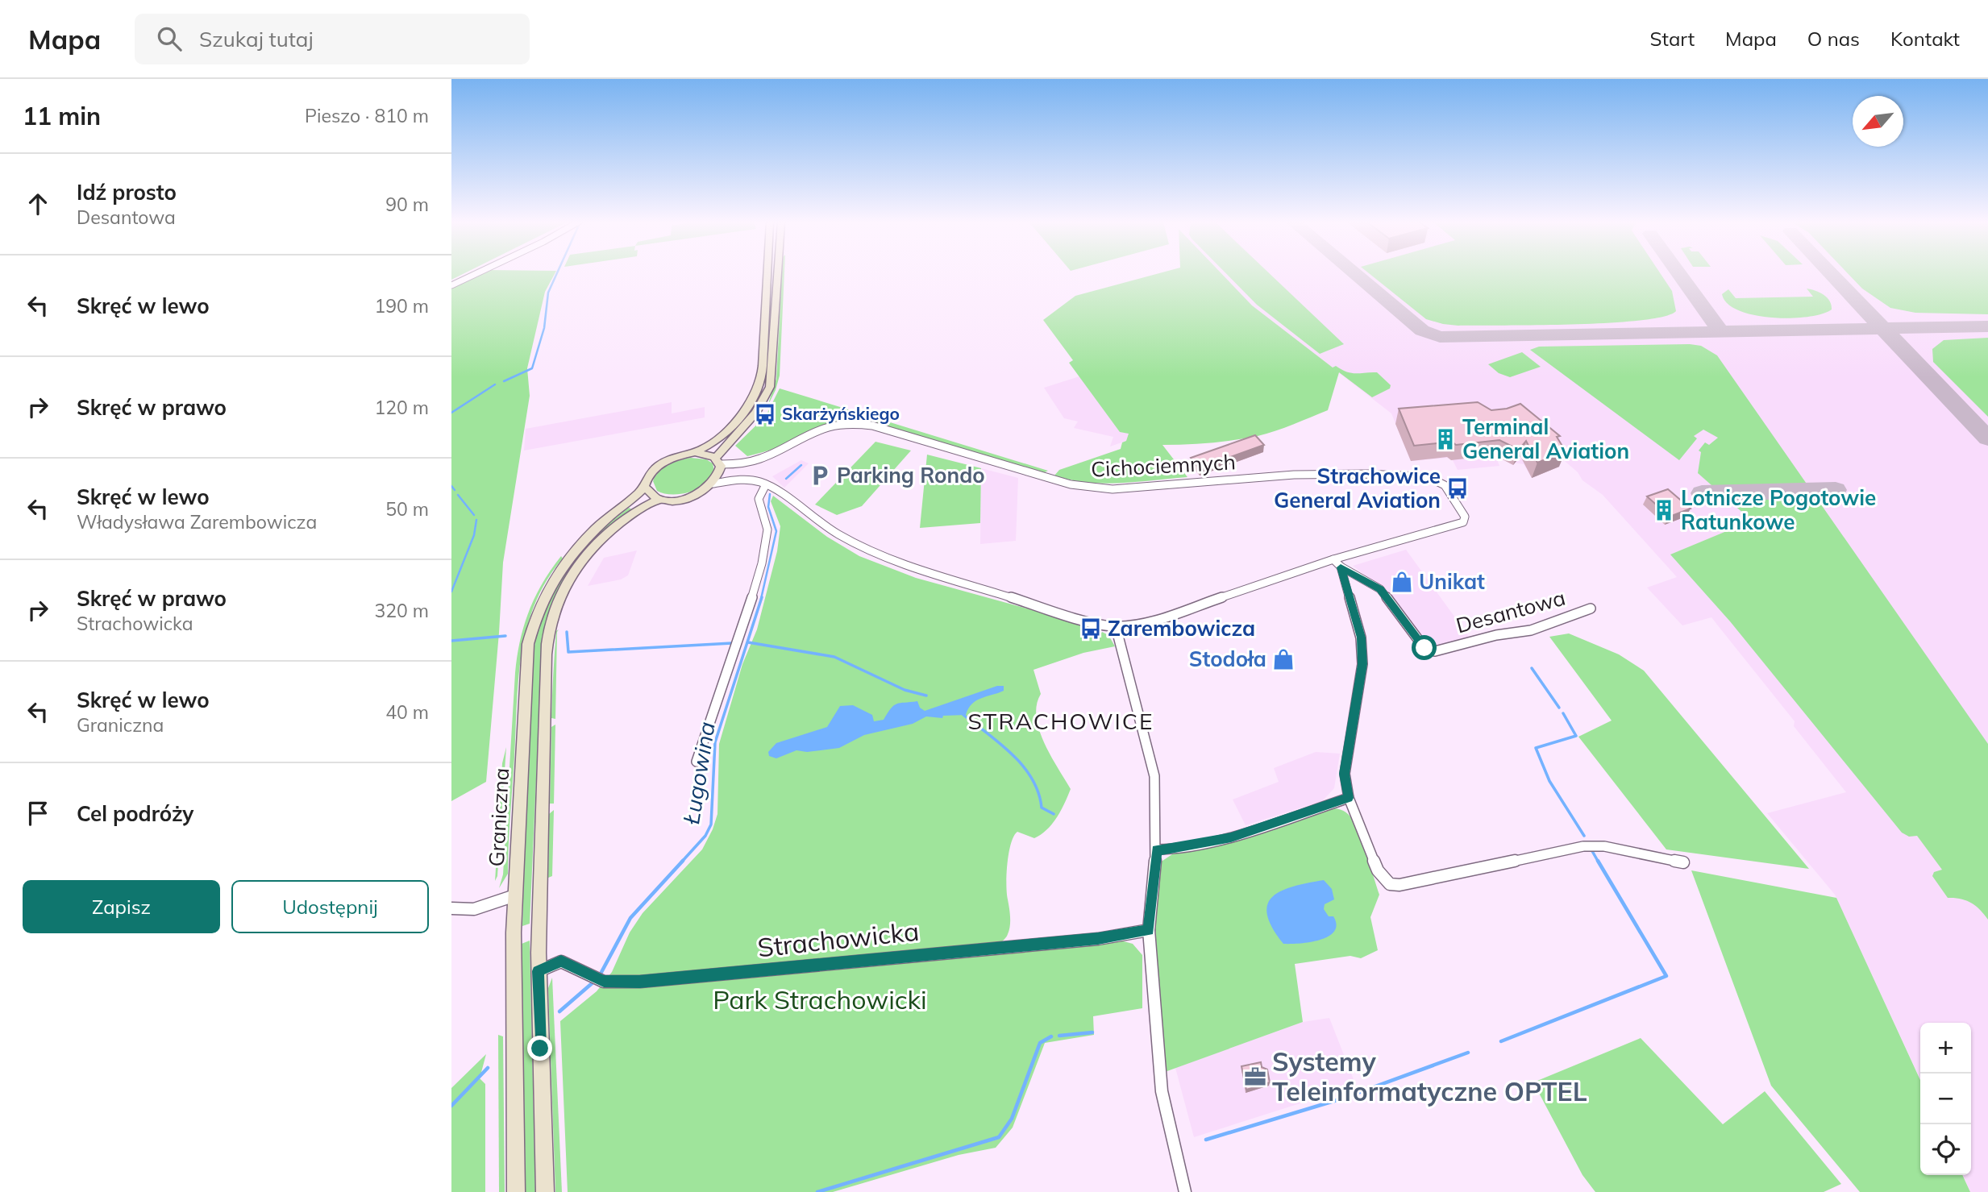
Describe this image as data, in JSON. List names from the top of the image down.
{
  "streets": {
    "main road": ["Graniczna"],
    "street": ["Cichociemnych", "Desantowa", "Strachowicka"]
  },
  "crossings": [
    ["Cichociemnych", "Desantowa"],
    ["Graniczna", "Strachowicka"]
  ],
  "districts": ["STRACHOWICE"],
  "water": ["Ługowina"],
  "parks": ["Park Strachowicki"],
  "places": {
    "bus stop": ["Skarżyńskiego", "Strachowice General Aviation", "Zarembowicza"],
    "building": ["Terminal General Aviation", "Lotnicze Pogotowie Ratunkowe"],
    "parking": ["Parking Rondo"],
    "shop": ["Unikat", "Stodoła"],
    "office": ["Systemy Teleinformatyczne OPTEL"]
  },
  "north": "bottom left",
  "page": {
    "header": "Mapa",
    "search": "Szukaj tutaj",
    "nav": [
      "Start",
      "Mapa",
      "O nas",
      "Kontakt"
    ],
    "heading": ["11 min", "Pieszo · 810 m"],
    "list": [
      ["Idź prosto", "Desantowa", "90 m"],
      ["Skręć w lewo", "190 m"],
      ["Skręć w prawo", "120 m"],
      ["Skręć w lewo", "Władysława Zarembowicza", "50 m"],
      ["Skręć w prawo", "Strachowicka", "320 m"],
      ["Skręć w lewo", "Graniczna", "40 m"],
      "Cel podróży"
    ],
    "buttons": ["Zapisz", "Udostępnij"],
    "map_buttons": ["+", "−"]
  }
}
